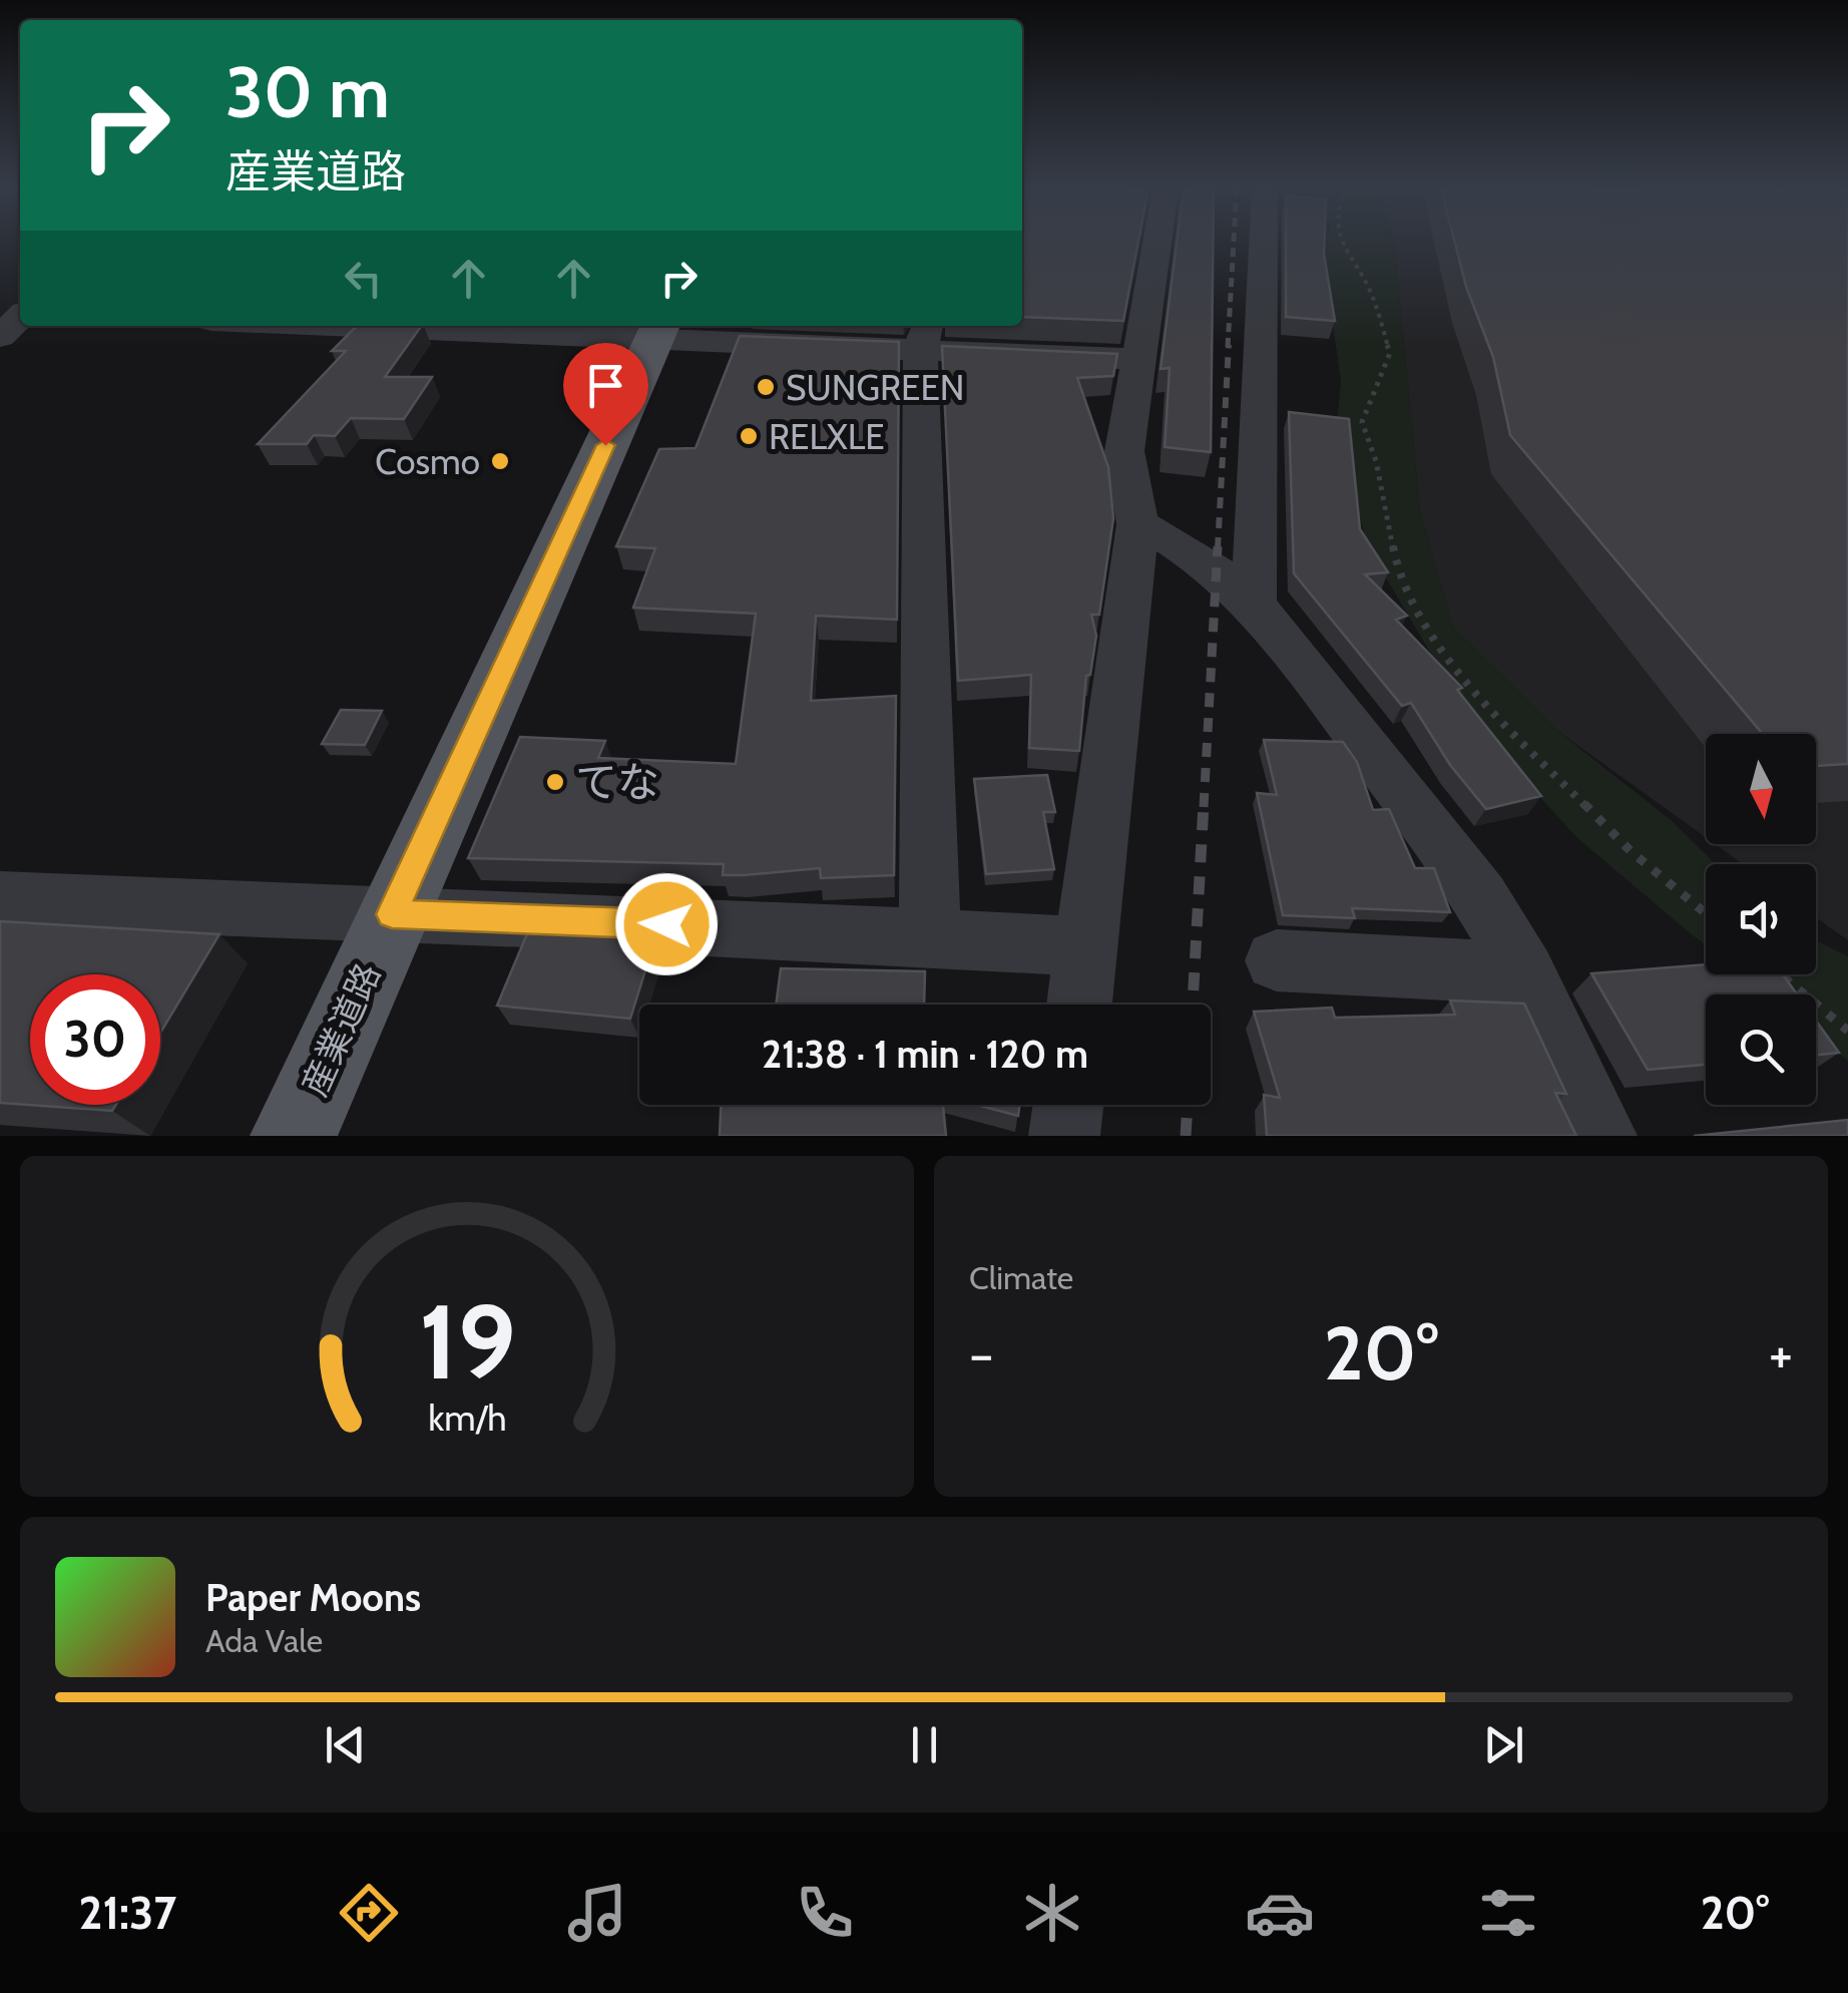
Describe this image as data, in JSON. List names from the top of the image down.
{
  "streets": {
    "main road": ["産業道路"]
  },
  "places": [
    "SUNGREEN",
    "RELXLE",
    "Cosmo",
    "てな"
  ],
  "north": "bottom",
  "page": {
    "turn": ["30 m", "産業道路"],
    "limit": "30",
    "trip": "21:38 · 1 min · 120 m",
    "tile": "Climate",
    "heat": ["−", "20°", "+"],
    "song": ["Paper Moons", "Ada Vale"],
    "tabs": ["21:37", "20°"],
    "gauge": ["19", "km/h"]
  }
}
